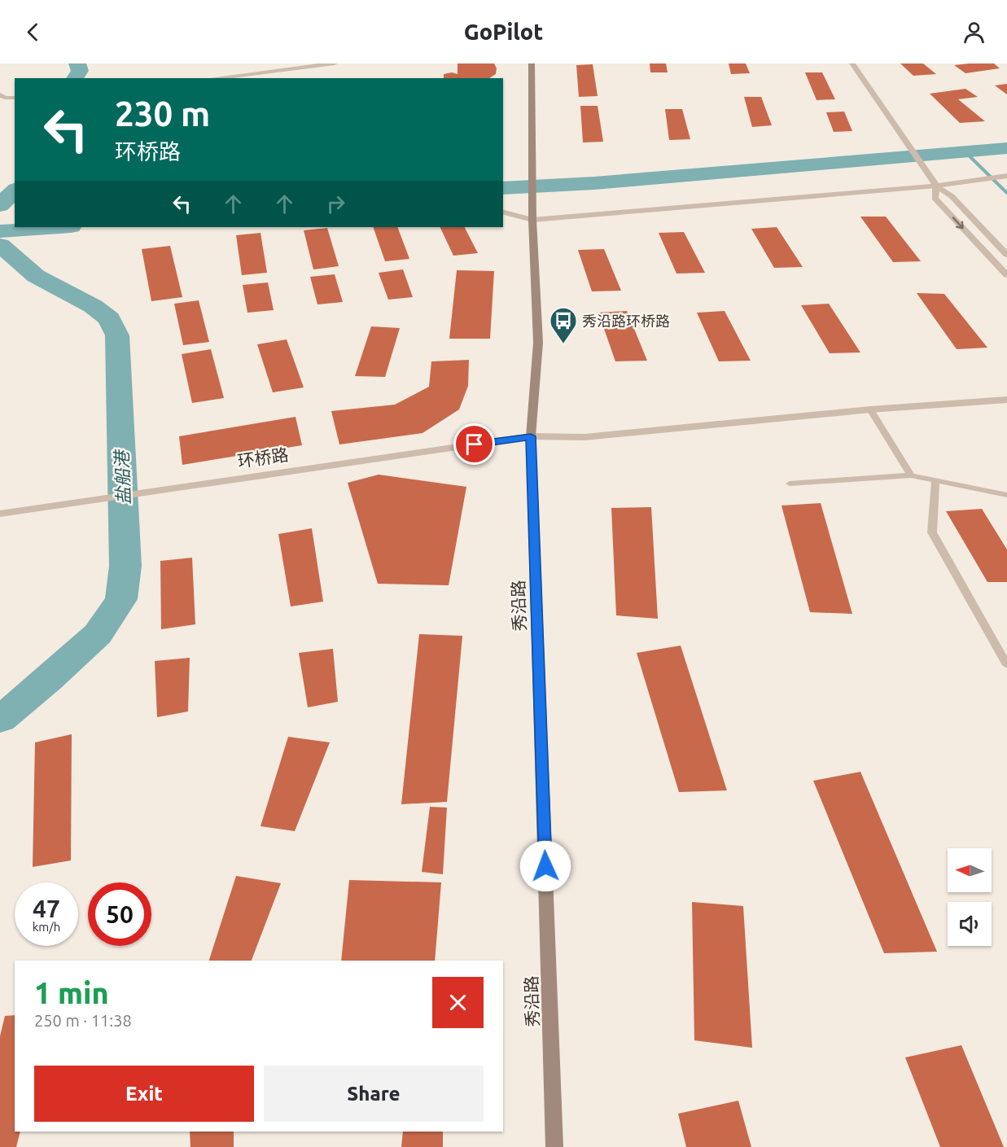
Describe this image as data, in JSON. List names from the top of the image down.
{
  "streets": {
    "main road": ["秀沿路"],
    "street": ["环桥路"]
  },
  "crossings": [
    ["环桥路", "秀沿路"]
  ],
  "water": ["盐船港"],
  "places": {
    "bus stop": ["秀沿路环桥路"]
  },
  "north": "left",
  "page": {
    "header": "GoPilot",
    "turn": ["230 m", "环桥路"],
    "speed": "47 km/h",
    "limit": "50",
    "heading": ["1 min", "250 m · 11:38"],
    "buttons": ["Exit", "Share"]
  }
}
